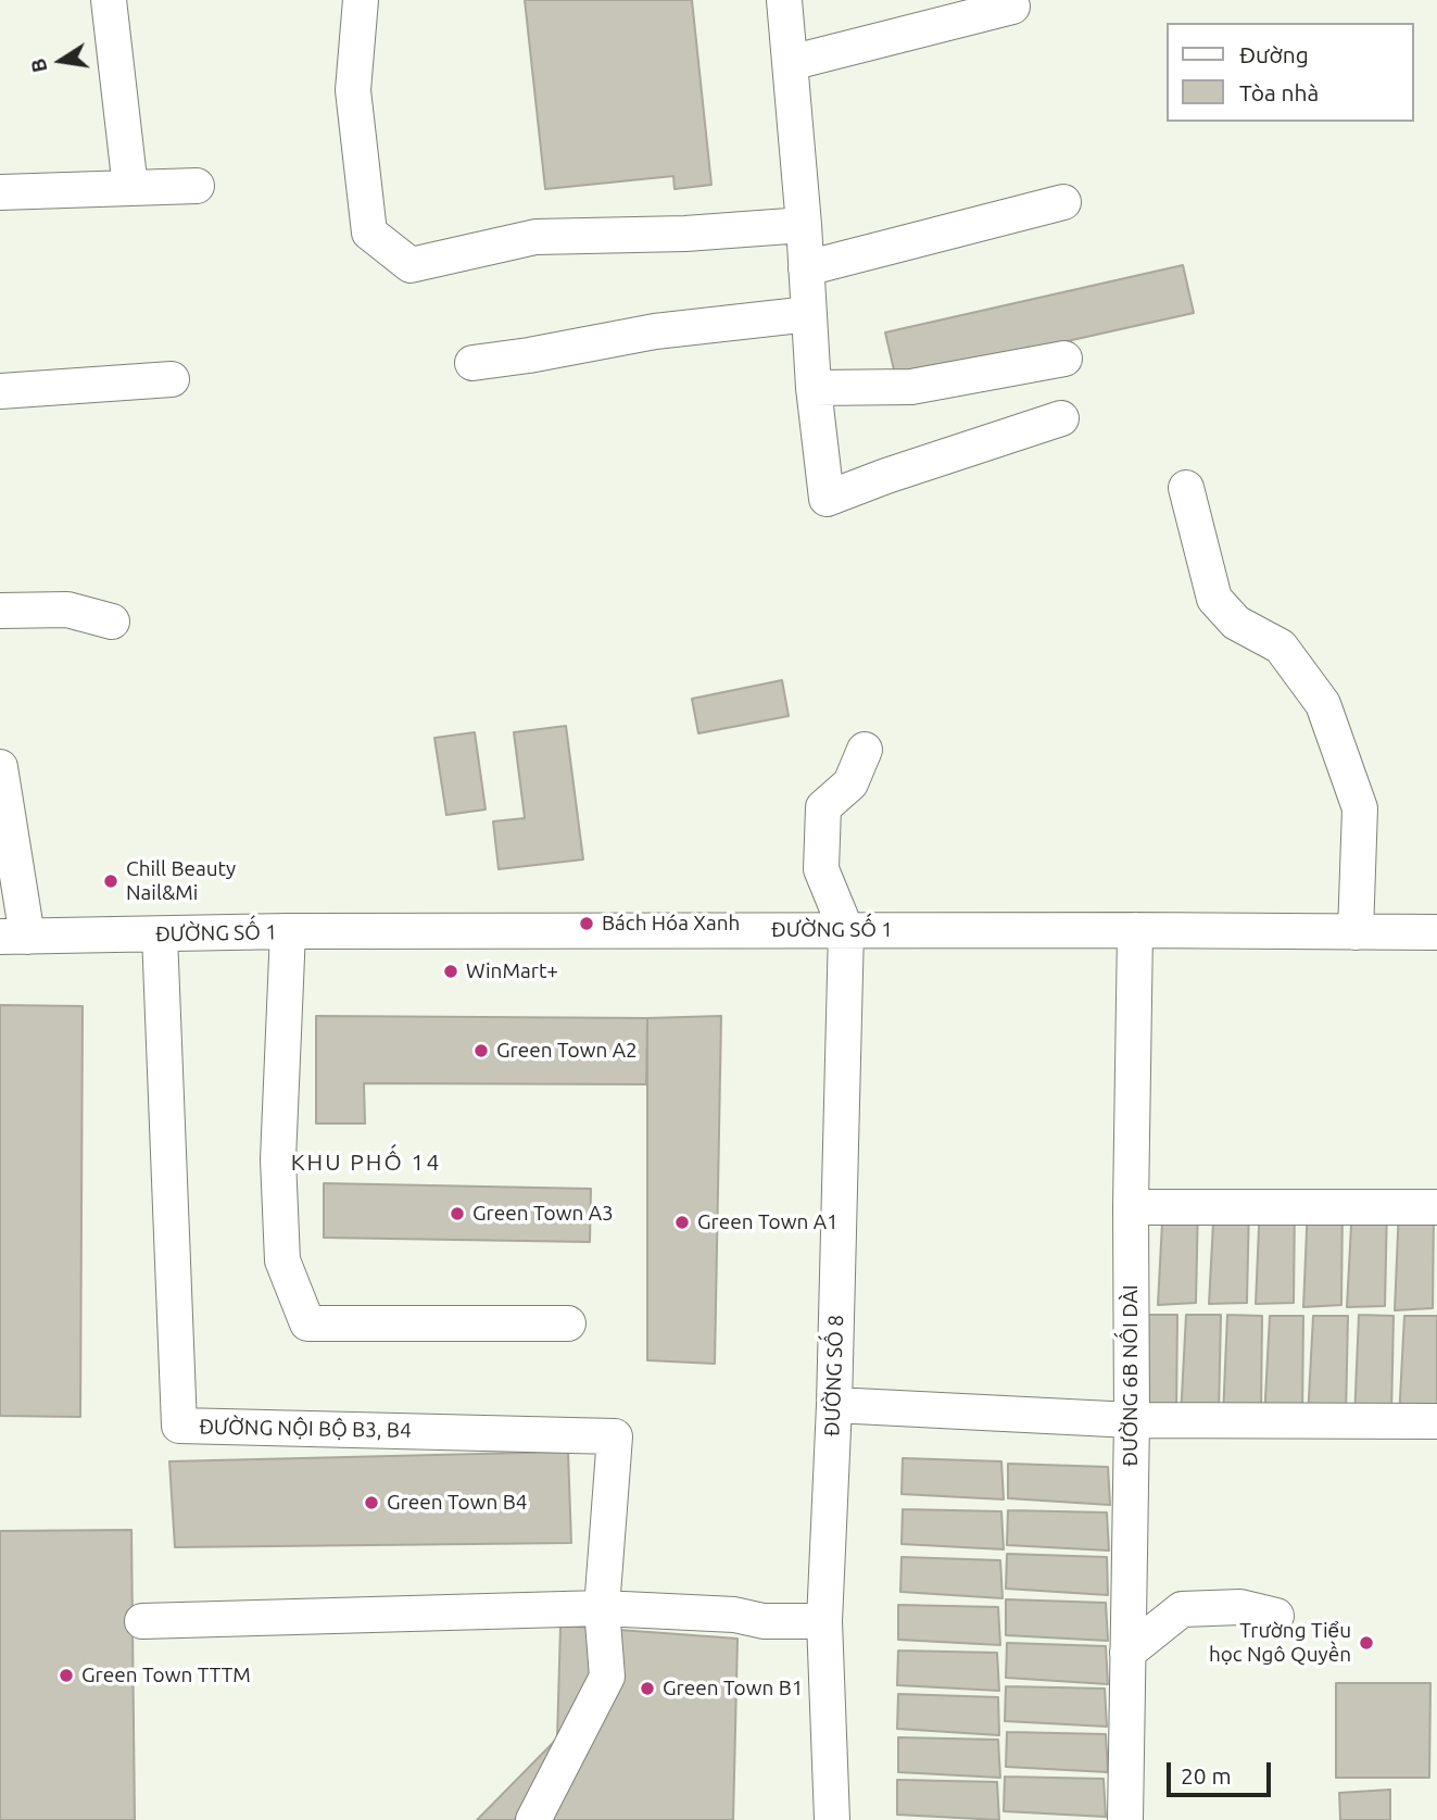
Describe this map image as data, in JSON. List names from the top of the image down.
{
  "streets": {
    "street": [
      "ĐƯỜNG SỐ 1",
      "ĐƯỜNG SỐ 8",
      "ĐƯỜNG 6B NỐI DÀI",
      "ĐƯỜNG NỘI BỘ B3, B4"
    ]
  },
  "crossings": [
    ["ĐƯỜNG SỐ 1", "ĐƯỜNG SỐ 8"],
    ["ĐƯỜNG SỐ 1", "ĐƯỜNG 6B NỐI DÀI"],
    ["ĐƯỜNG SỐ 1", "ĐƯỜNG NỘI BỘ B3, B4"]
  ],
  "districts": ["KHU PHỐ 14"],
  "places": [
    "Chill Beauty Nail&Mi",
    "Bách Hóa Xanh",
    "WinMart+",
    "Green Town A2",
    "Green Town A3",
    "Green Town A1",
    "Green Town B4",
    "Trường Tiểu học Ngô Quyền",
    "Green Town TTTM",
    "Green Town B1"
  ],
  "legend": ["Đường", "Tòa nhà"],
  "scale_bar": "20 m",
  "north": "left"
}
